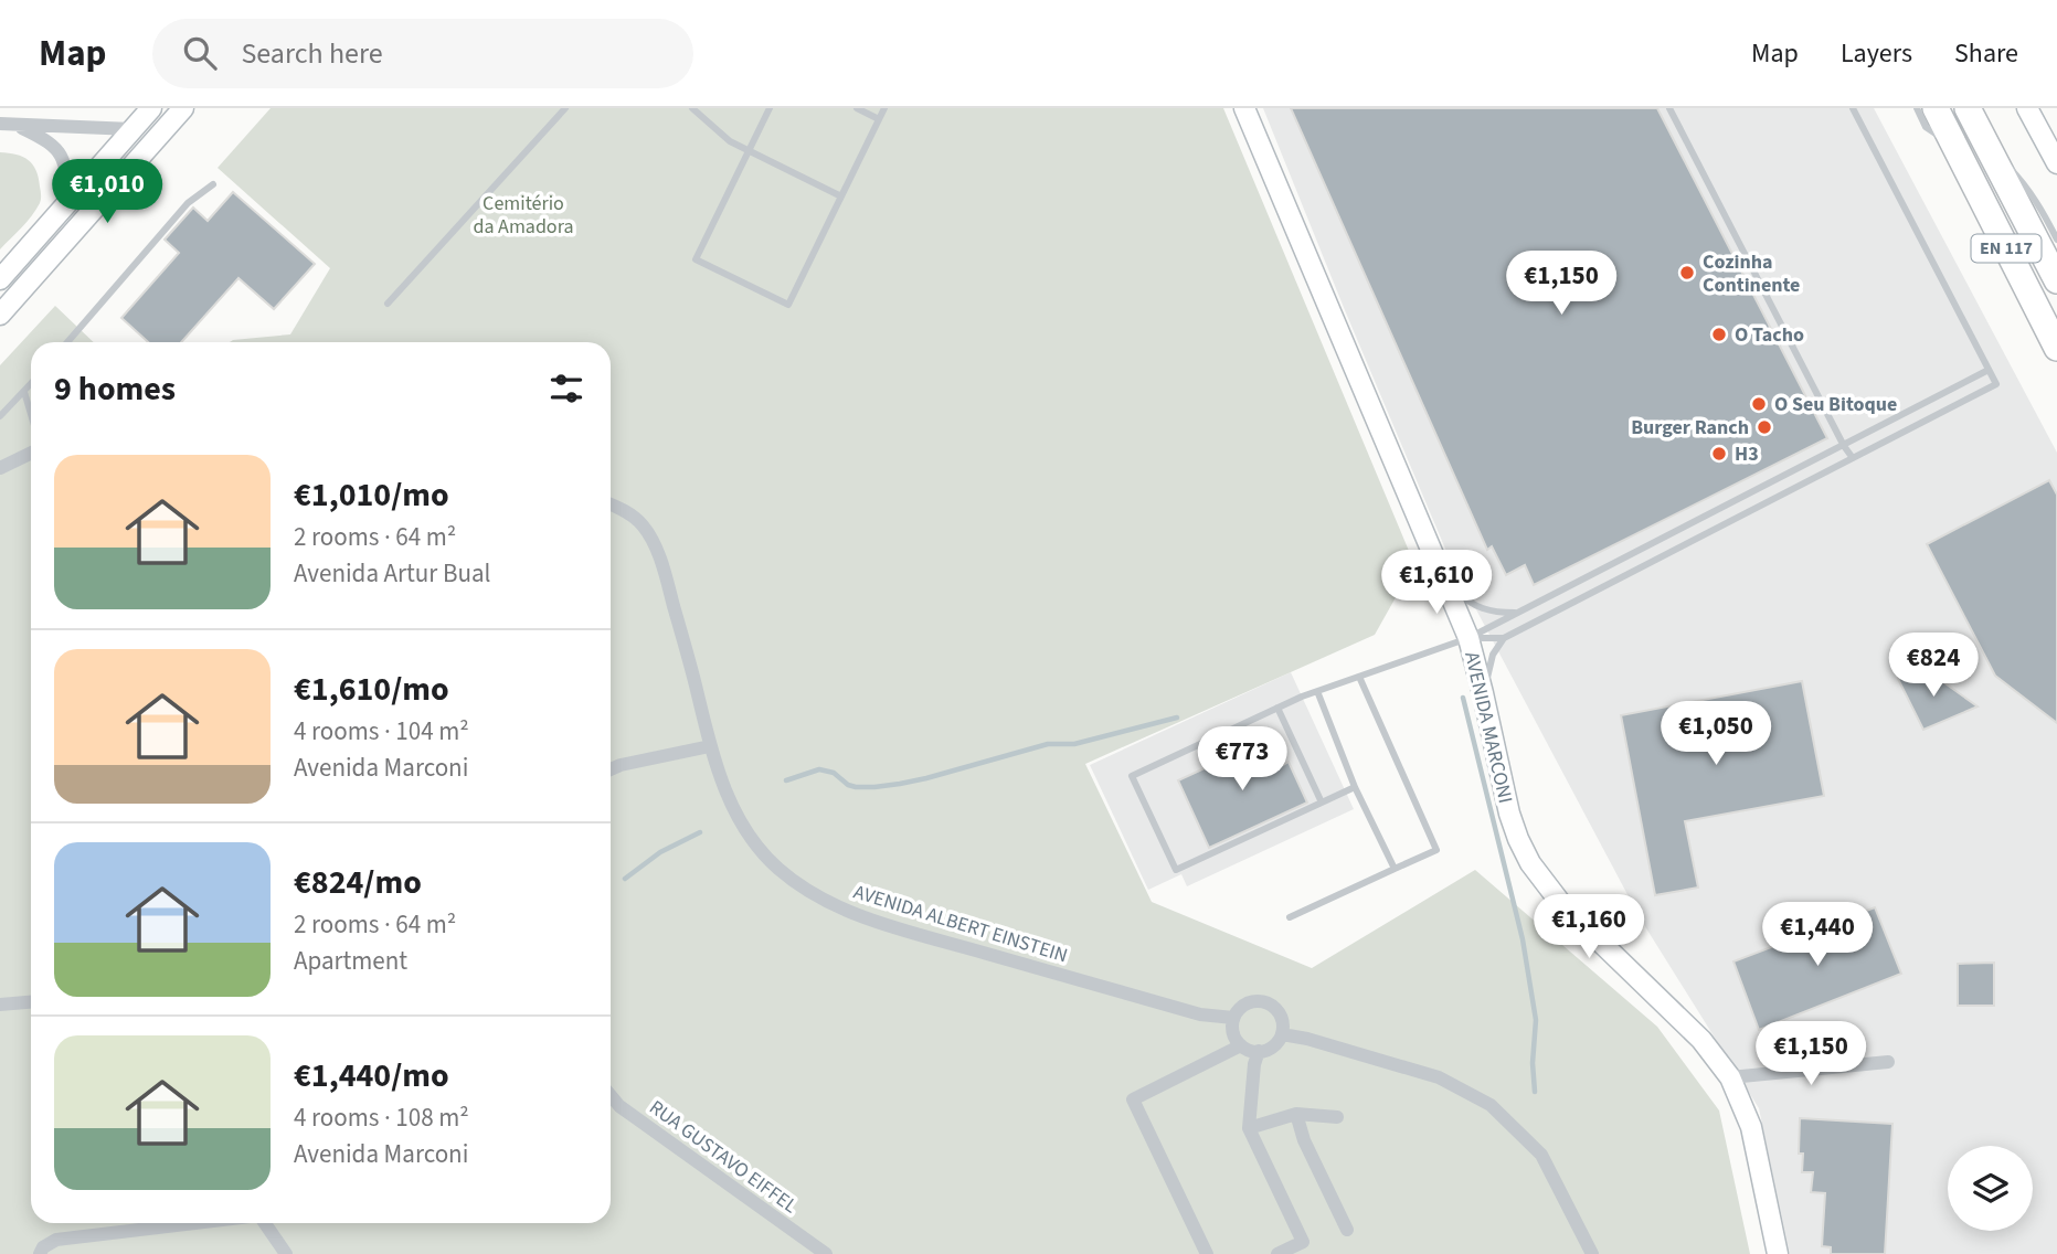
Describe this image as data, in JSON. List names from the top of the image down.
{
  "streets": {
    "highway": ["EN 117"],
    "street": ["AVENIDA MARCONI", "AVENIDA ALBERT EINSTEIN", "RUA GUSTAVO EIFFEL"]
  },
  "parks": ["Cemitério da Amadora"],
  "places": [
    "Cozinha Continente",
    "O Tacho",
    "O Seu Bitoque",
    "Burger Ranch",
    "H3"
  ],
  "page": {
    "header": "Map",
    "search": "Search here",
    "nav": ["Map", "Layers", "Share"],
    "price": [
      "€1,010",
      "€1,150",
      "€1,610",
      "€824",
      "€1,050",
      "€773",
      "€1,160",
      "€1,440",
      "€1,150"
    ],
    "heading": "9 homes",
    "list": [
      {
        "name": "€1,010/mo",
        "note": "2 rooms · 64 m² · Avenida Artur Bual"
      },
      {
        "name": "€1,610/mo",
        "note": "4 rooms · 104 m² · Avenida Marconi"
      },
      {
        "name": "€824/mo",
        "note": "2 rooms · 64 m² · Apartment"
      },
      {
        "name": "€1,440/mo",
        "note": "4 rooms · 108 m² · Avenida Marconi"
      }
    ]
  }
}
